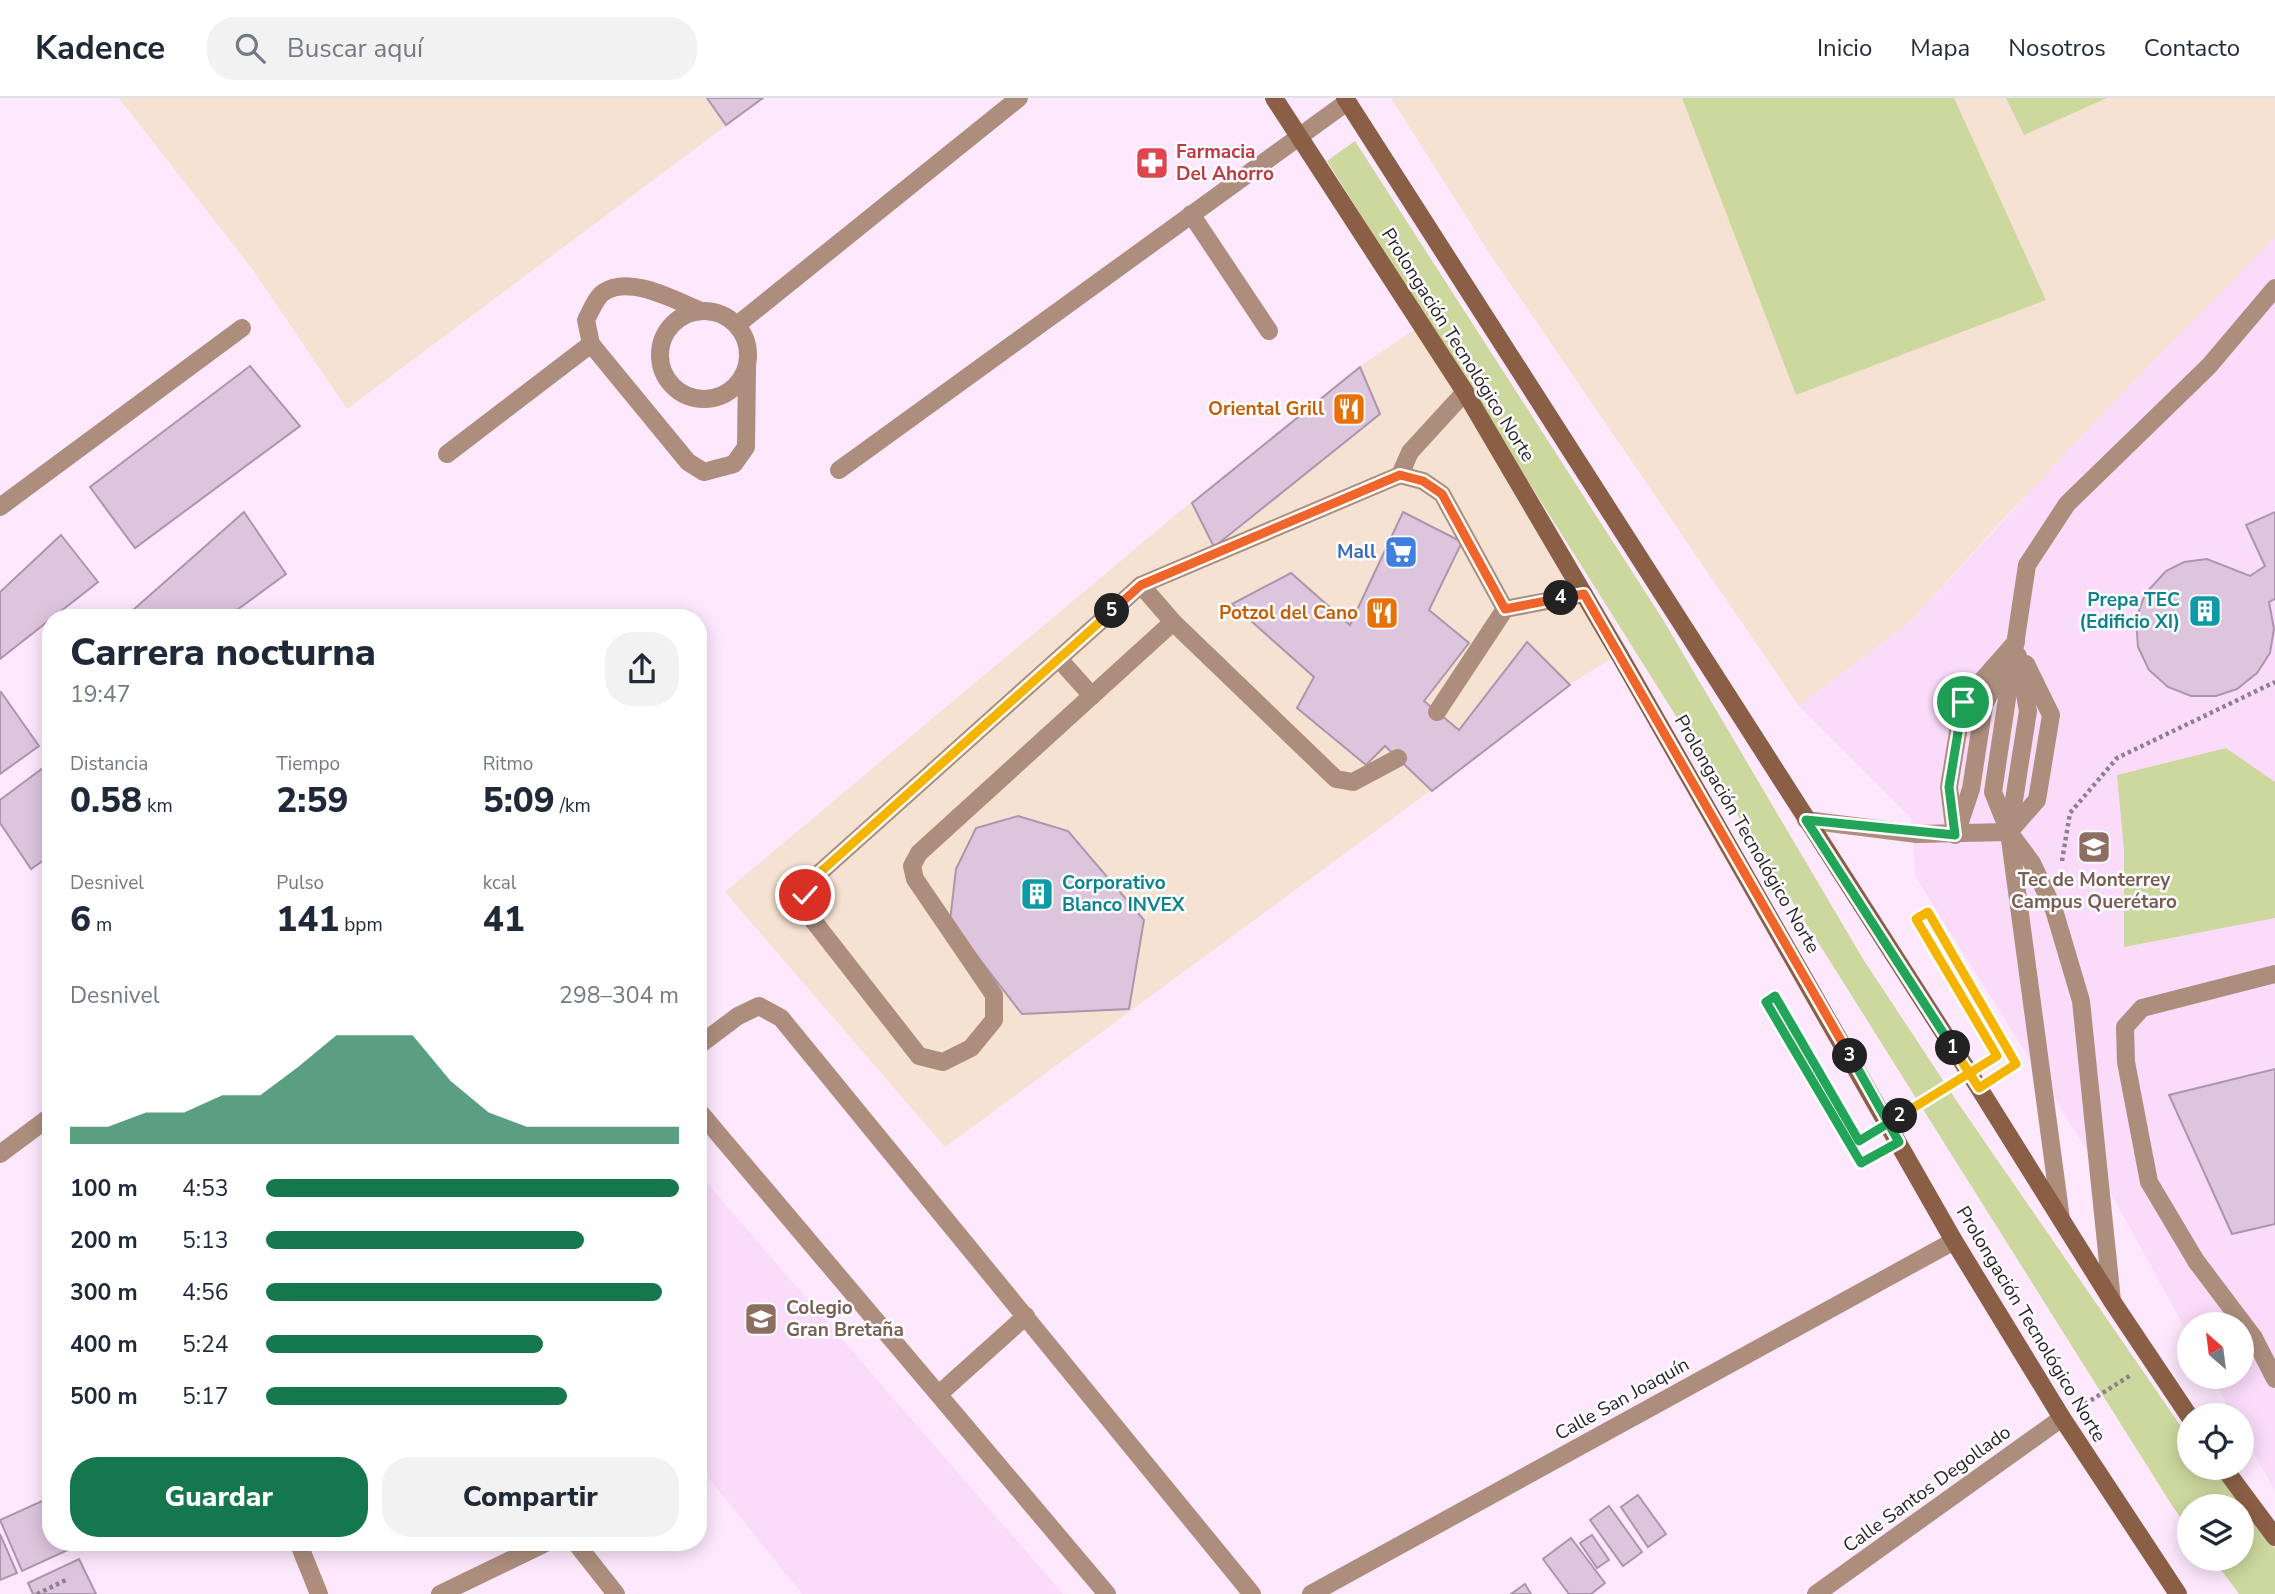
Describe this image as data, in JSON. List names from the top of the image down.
{
  "streets": {
    "main road": ["Prolongación Tecnológico Norte"],
    "street": ["Calle San Joaquín", "Calle Santos Degollado"]
  },
  "crossings": [
    ["Prolongación Tecnológico Norte", "Calle San Joaquín"],
    ["Prolongación Tecnológico Norte", "Calle Santos Degollado"]
  ],
  "places": {
    "pharmacy": ["Farmacia Del Ahorro"],
    "restaurant": ["Oriental Grill", "Potzol del Cano"],
    "supermarket": ["Mall"],
    "building": ["Prepa TEC (Edificio XI)", "Corporativo Blanco INVEX"],
    "school or university": ["Tec de Monterrey Campus Querétaro", "Colegio Gran Bretaña"]
  },
  "north": "top left",
  "page": {
    "header": "Kadence",
    "search": "Buscar aquí",
    "nav": [
      "Inicio",
      "Mapa",
      "Nosotros",
      "Contacto"
    ],
    "pins": [
      "4",
      "5",
      "1",
      "3",
      "2"
    ],
    "heading": ["Carrera nocturna", "19:47"],
    "stats": [
      ["Distancia", "0.58 km"],
      ["Tiempo", "2:59"],
      ["Ritmo", "5:09 /km"],
      ["Desnivel", "6 m"],
      ["Pulso", "141 bpm"],
      ["kcal", "41"]
    ],
    "chart": ["Desnivel", "298–304 m"],
    "list": [
      {
        "name": "100 m",
        "note": "4:53"
      },
      {
        "name": "200 m",
        "note": "5:13"
      },
      {
        "name": "300 m",
        "note": "4:56"
      },
      {
        "name": "400 m",
        "note": "5:24"
      },
      {
        "name": "500 m",
        "note": "5:17"
      }
    ],
    "buttons": ["Guardar", "Compartir"]
  }
}
